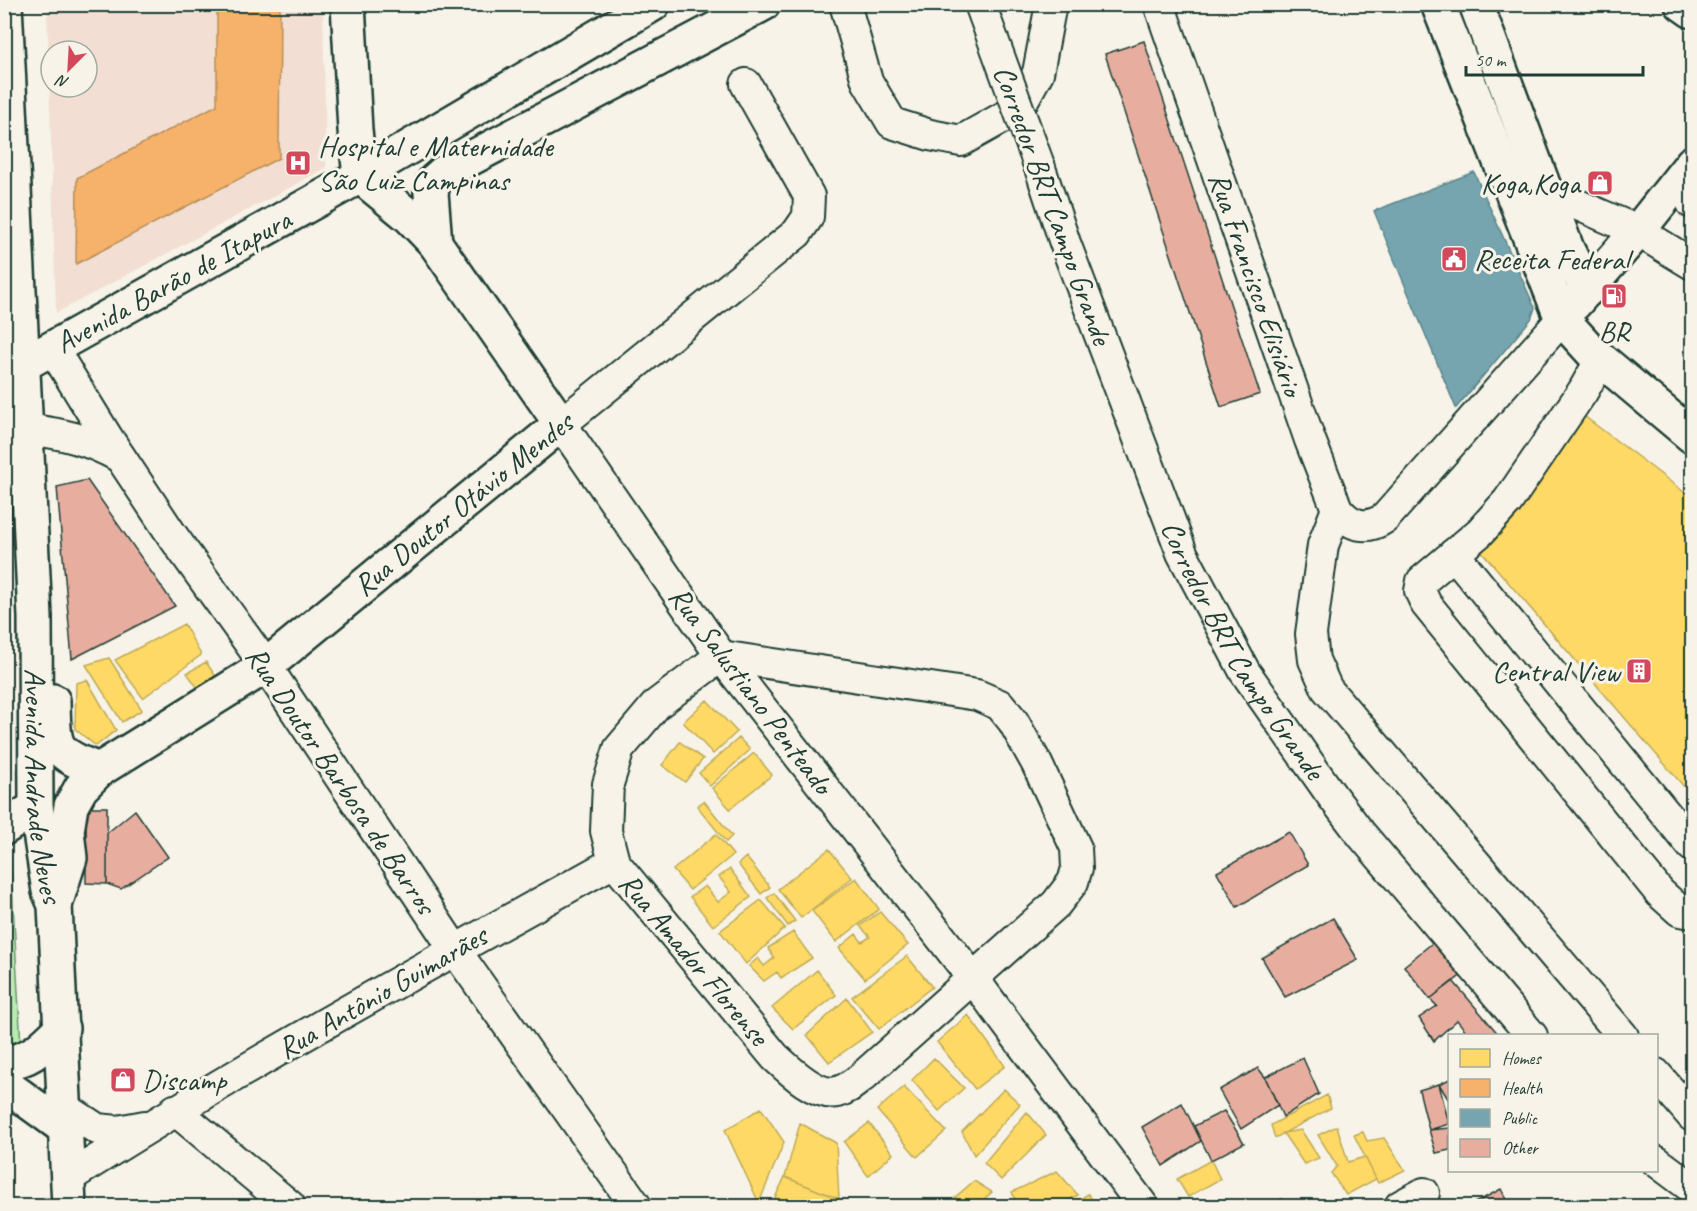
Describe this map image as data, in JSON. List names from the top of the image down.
{
  "streets": {
    "main road": [
      "Avenida Barão de Itapura",
      "Rua Doutor Otávio Mendes",
      "Rua Salustiano Penteado",
      "Avenida Andrade Neves"
    ],
    "street": [
      "Corredor BRT Campo Grande",
      "Rua Francisco Elisiário",
      "Rua Doutor Barbosa de Barros",
      "Rua Amador Florense",
      "Rua Antônio Guimarães"
    ]
  },
  "crossings": [
    ["Avenida Barão de Itapura", "Rua Salustiano Penteado"],
    ["Avenida Barão de Itapura", "Rua Doutor Barbosa de Barros"],
    ["Avenida Barão de Itapura", "Avenida Andrade Neves"],
    ["Rua Doutor Otávio Mendes", "Rua Salustiano Penteado"],
    ["Rua Doutor Otávio Mendes", "Rua Doutor Barbosa de Barros"],
    ["Rua Doutor Otávio Mendes", "Avenida Andrade Neves"],
    ["Rua Salustiano Penteado", "Rua Amador Florense"],
    ["Rua Doutor Barbosa de Barros", "Rua Antônio Guimarães"],
    ["Avenida Andrade Neves", "Rua Antônio Guimarães"],
    ["Rua Amador Florense", "Rua Antônio Guimarães"]
  ],
  "places": {
    "hospital": ["Hospital e Maternidade São Luiz Campinas"],
    "shop": ["Koga,Koga", "Discamp"],
    "public building": ["Receita Federal"],
    "fuel station": ["BR"],
    "building": ["Central View"]
  },
  "legend": [
    "Homes",
    "Health",
    "Public",
    "Other"
  ],
  "scale_bar": "50 m",
  "north": "bottom left"
}
